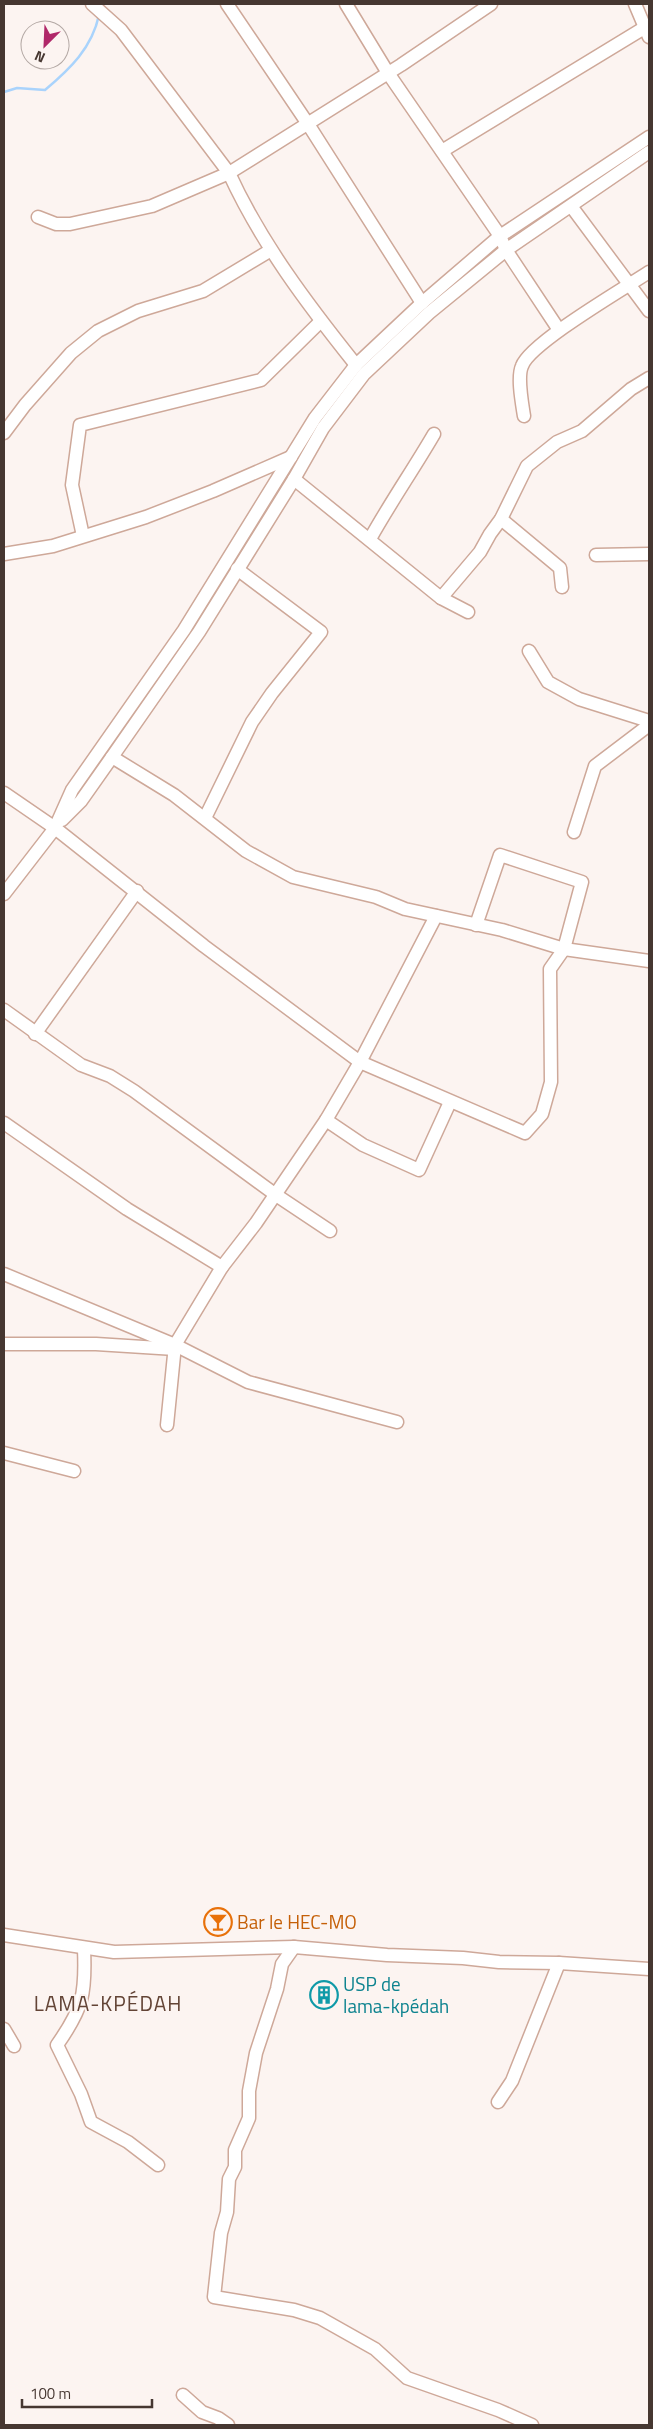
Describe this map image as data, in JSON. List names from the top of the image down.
{
  "districts": ["LAMA-KPÉDAH"],
  "places": {
    "bar": ["Bar le HEC-MO"],
    "building": ["USP de lama-kpédah"]
  },
  "scale_bar": "100 m",
  "north": "bottom left"
}
